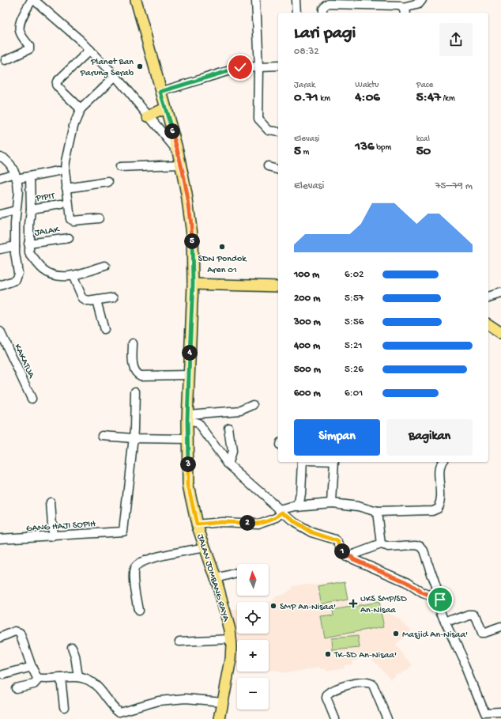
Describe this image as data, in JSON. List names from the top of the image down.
{
  "streets": {
    "main road": ["JALAN JOMBANG RAYA"],
    "street": [
      "PIPIT",
      "JALAK",
      "KAKATUA",
      "GANG HAJI SOPIH"
    ]
  },
  "places": {
    "other": [
      "Planet Ban Parung Serab",
      "SDN Pondok Aren 01",
      "SMP An-Nisaa'",
      "Masjid An-Nisaa'",
      "TK-SD An-Nisaa'"
    ],
    "health": ["UKS SMP/SD An-Nisaa"]
  },
  "north": "top",
  "page": {
    "heading": ["Lari pagi", "08:32"],
    "stats": [
      ["Jarak", "0.71 km"],
      ["Waktu", "4:06"],
      ["Pace", "5:47 /km"],
      ["Elevasi", "5 m"],
      ["136 bpm"],
      ["kcal", "50"]
    ],
    "pins": [
      "6",
      "5",
      "4",
      "3",
      "2",
      "1"
    ],
    "chart": ["Elevasi", "75–79 m"],
    "list": [
      {
        "name": "100 m",
        "note": "6:02"
      },
      {
        "name": "200 m",
        "note": "5:57"
      },
      {
        "name": "300 m",
        "note": "5:56"
      },
      {
        "name": "400 m",
        "note": "5:21"
      },
      {
        "name": "500 m",
        "note": "5:26"
      },
      {
        "name": "600 m",
        "note": "6:01"
      }
    ],
    "buttons": ["Simpan", "Bagikan"],
    "map_buttons": ["+", "−"]
  }
}
